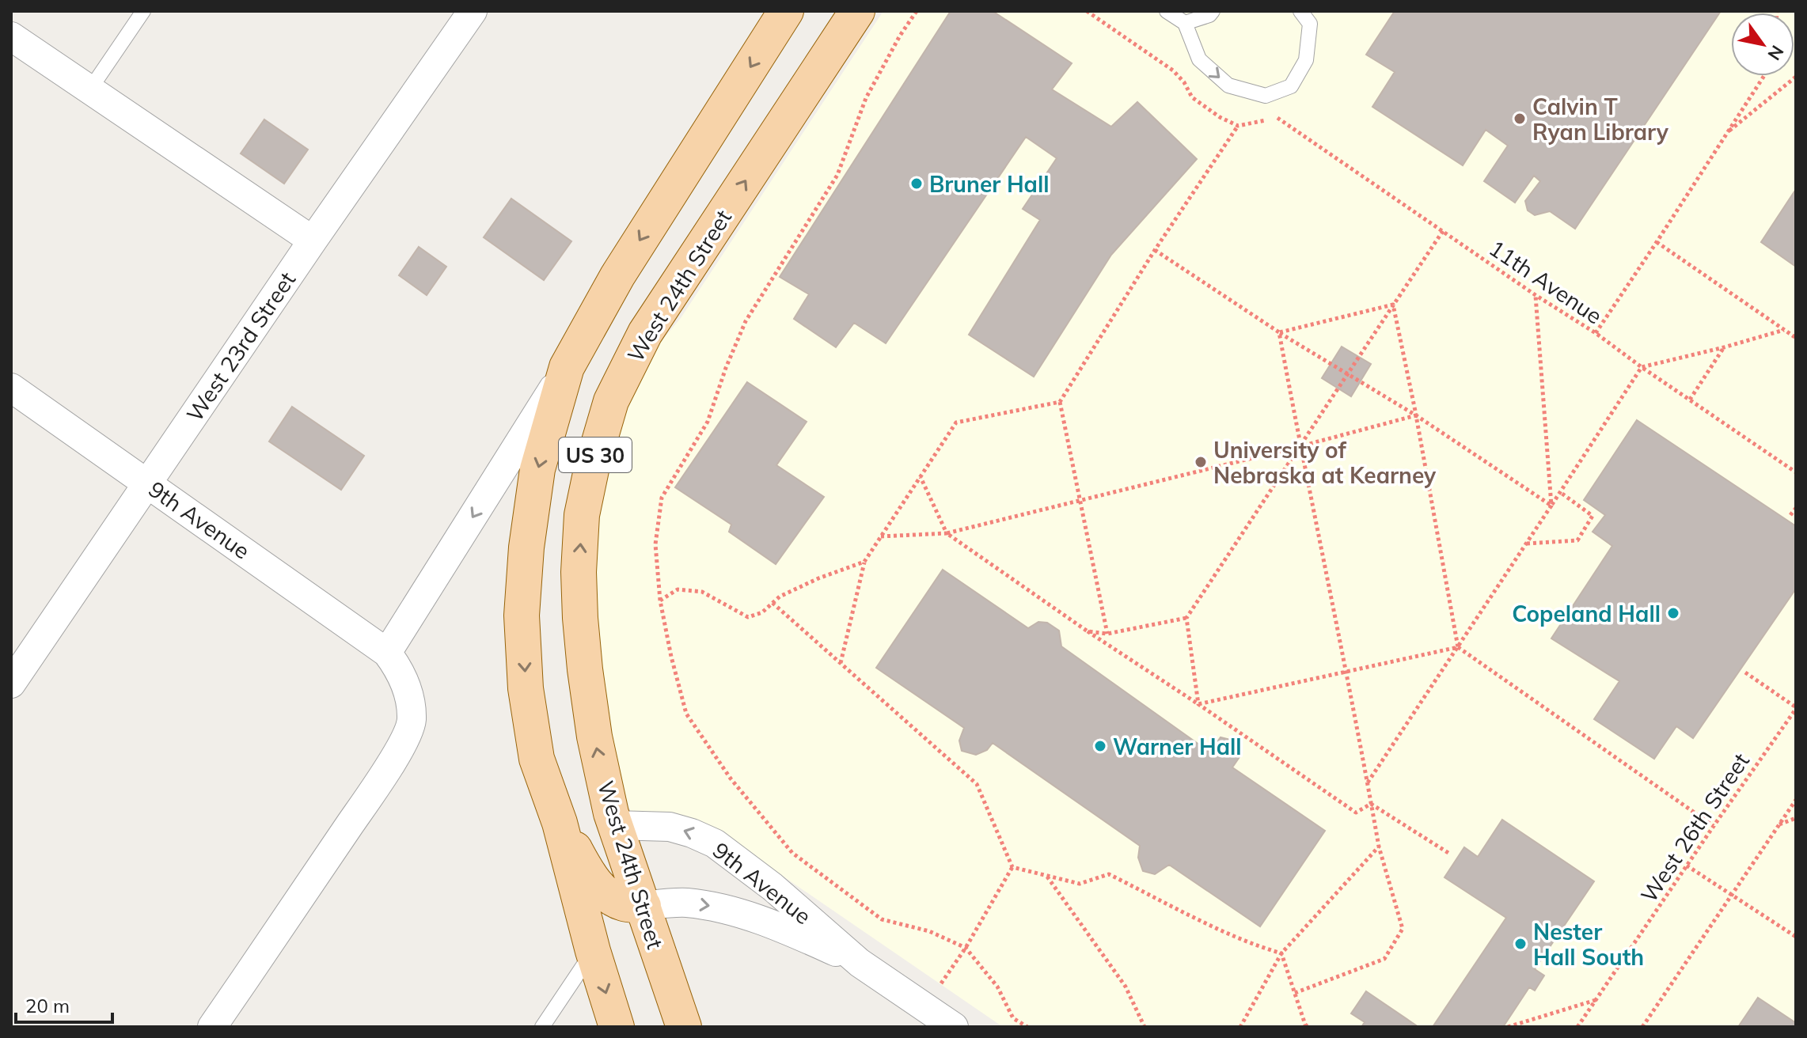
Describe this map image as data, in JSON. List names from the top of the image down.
{
  "streets": {
    "main road": ["West 24th Street", "US 30"],
    "street": ["West 23rd Street", "9th Avenue"],
    "path": ["11th Avenue", "West 26th Street"]
  },
  "crossings": [
    ["West 24th Street", "9th Avenue"],
    ["West 23rd Street", "9th Avenue"]
  ],
  "places": [
    "Calvin T Ryan Library",
    "Bruner Hall",
    "University of Nebraska at Kearney",
    "Copeland Hall",
    "Warner Hall",
    "Nester Hall South"
  ],
  "scale_bar": "20 m",
  "north": "bottom right"
}
